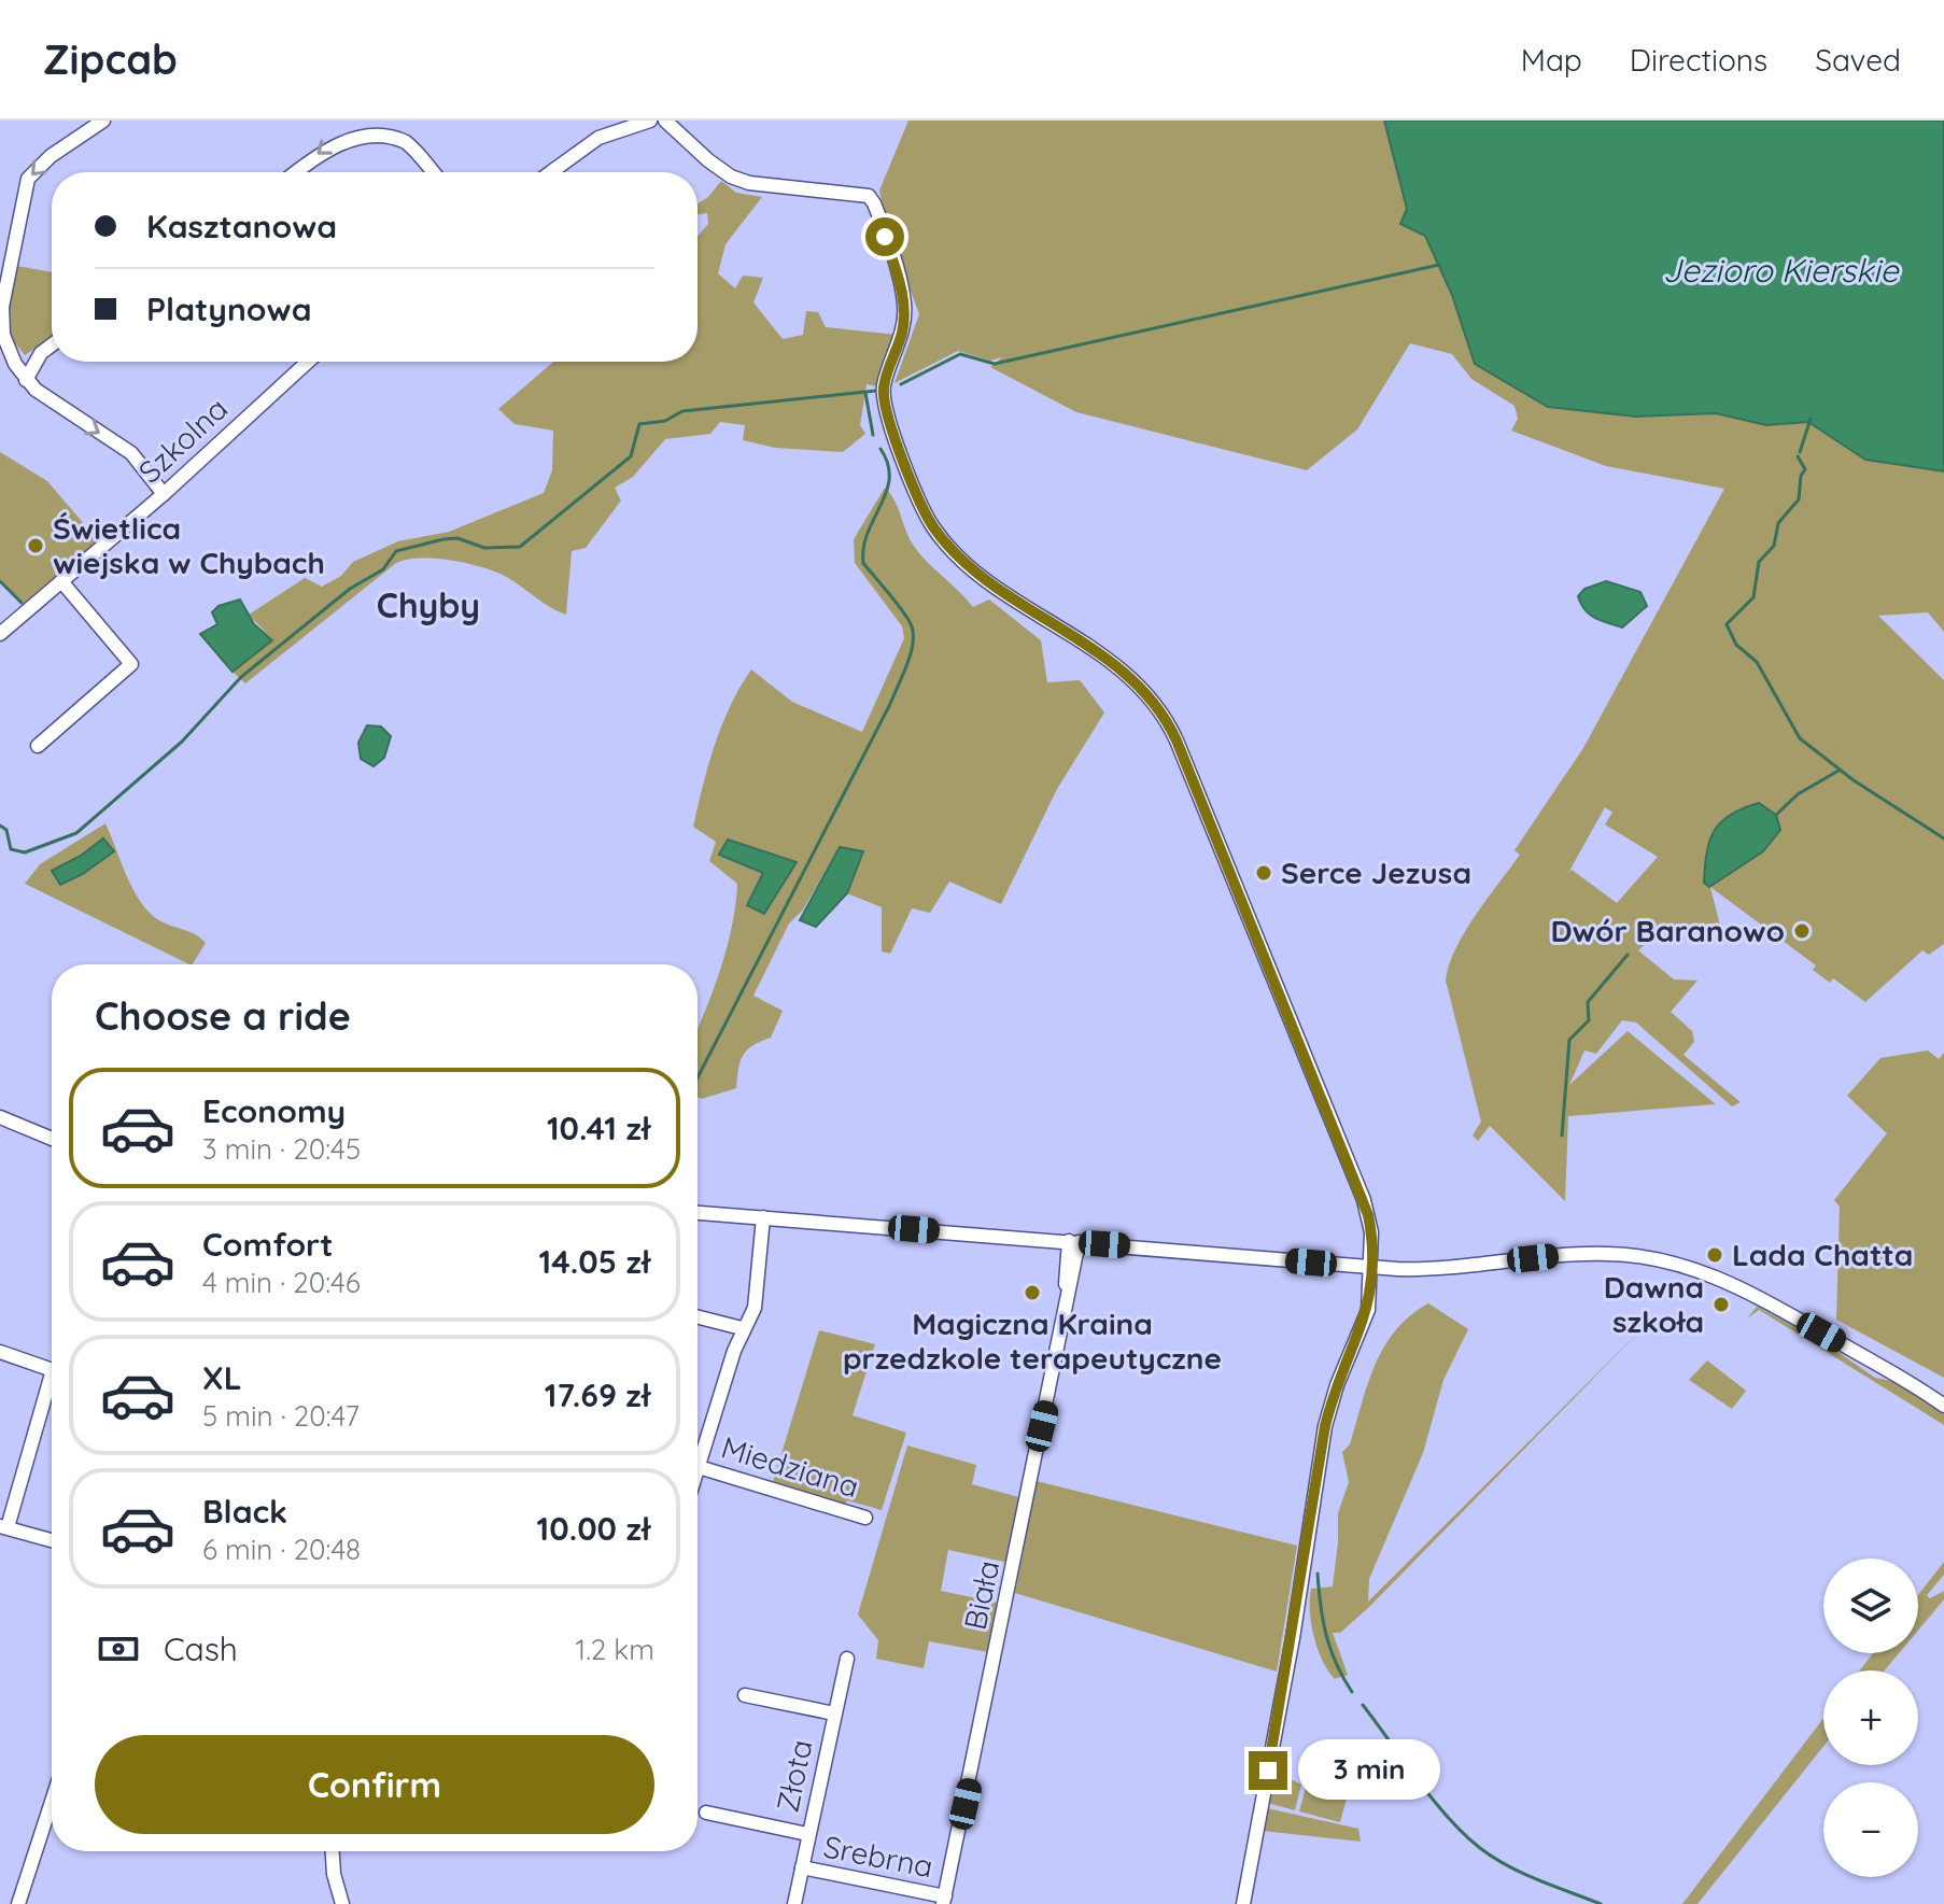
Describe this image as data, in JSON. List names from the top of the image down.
{
  "streets": {
    "street": [
      "Szkolna",
      "Miedziana",
      "Biała",
      "Złota",
      "Srebrna"
    ]
  },
  "crossings": [
    ["Biała", "Srebrna"],
    ["Złota", "Srebrna"]
  ],
  "districts": ["Chyby"],
  "water": ["Jezioro Kierskie"],
  "places": [
    "Świetlica wiejska w Chybach",
    "Serce Jezusa",
    "Dwór Baranowo",
    "Lada Chatta",
    "Magiczna Kraina przedzkole terapeutyczne",
    "Dawna szkoła"
  ],
  "page": {
    "header": "Zipcab",
    "nav": ["Map", "Directions", "Saved"],
    "banner": ["Kasztanowa", "Platynowa"],
    "heading": "Choose a ride",
    "list": [
      {
        "name": "Economy",
        "note": "3 min · 20:45",
        "value": "10.41 zł"
      },
      {
        "name": "Comfort",
        "note": "4 min · 20:46",
        "value": "14.05 zł"
      },
      {
        "name": "XL",
        "note": "5 min · 20:47",
        "value": "17.69 zł"
      },
      {
        "name": "Black",
        "note": "6 min · 20:48",
        "value": "10.00 zł"
      }
    ],
    "map_buttons": ["+", "−"],
    "pay": ["Cash", "1.2 km"],
    "buttons": "Confirm",
    "bubble": "3 min"
  }
}
